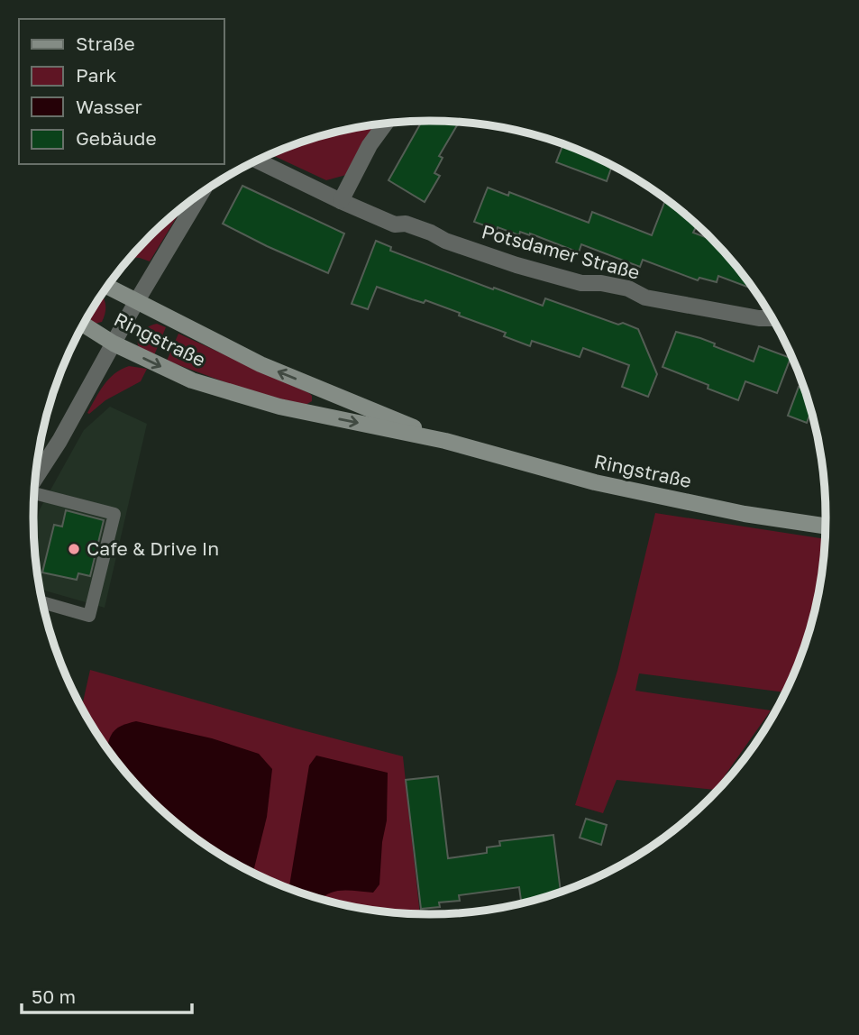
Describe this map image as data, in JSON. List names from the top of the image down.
{
  "streets": {
    "main road": ["Ringstraße"],
    "street": ["Potsdamer Straße"]
  },
  "places": ["Cafe & Drive In"],
  "legend": [
    "Straße",
    "Park",
    "Wasser",
    "Gebäude"
  ],
  "scale_bar": "50 m"
}
